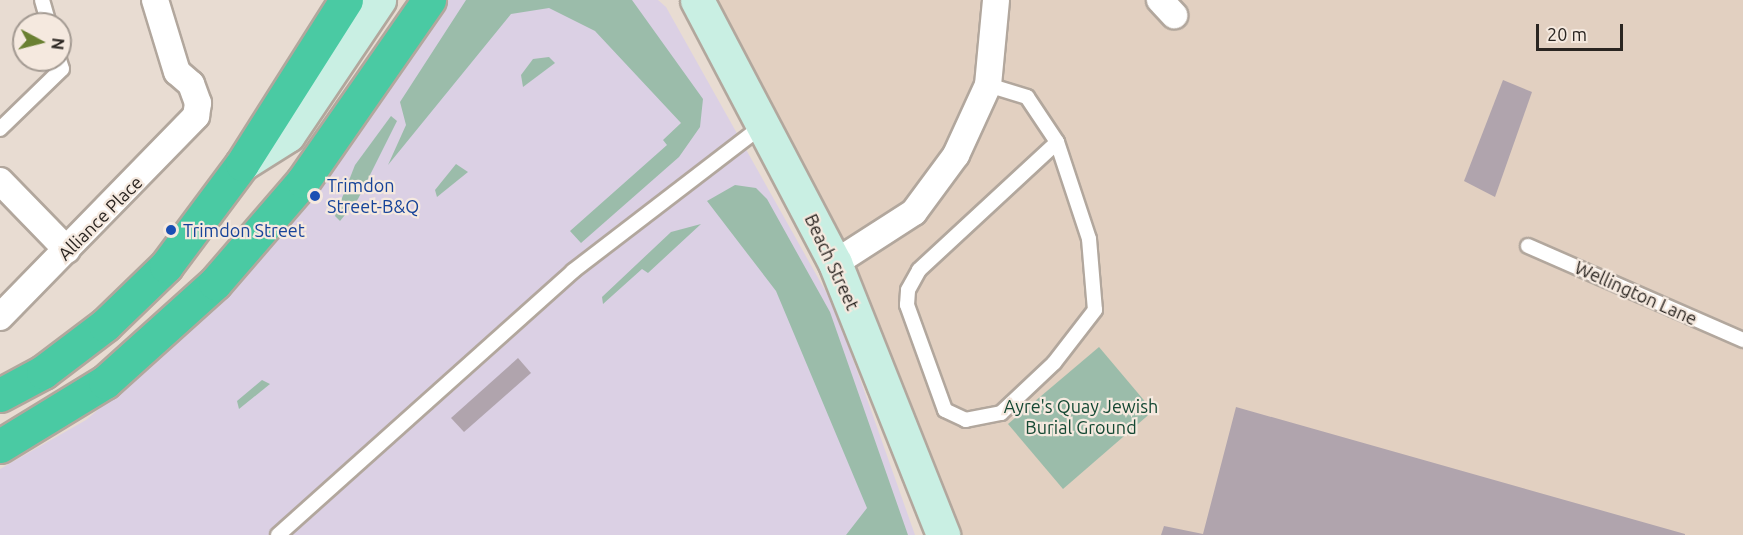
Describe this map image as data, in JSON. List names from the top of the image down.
{
  "streets": {
    "street": ["Alliance Place", "Beach Street"],
    "lane": ["Wellington Lane"]
  },
  "parks": ["Ayre's Quay Jewish Burial Ground"],
  "places": ["Trimdon Street-B&Q", "Trimdon Street"],
  "scale_bar": "20 m",
  "north": "right"
}
